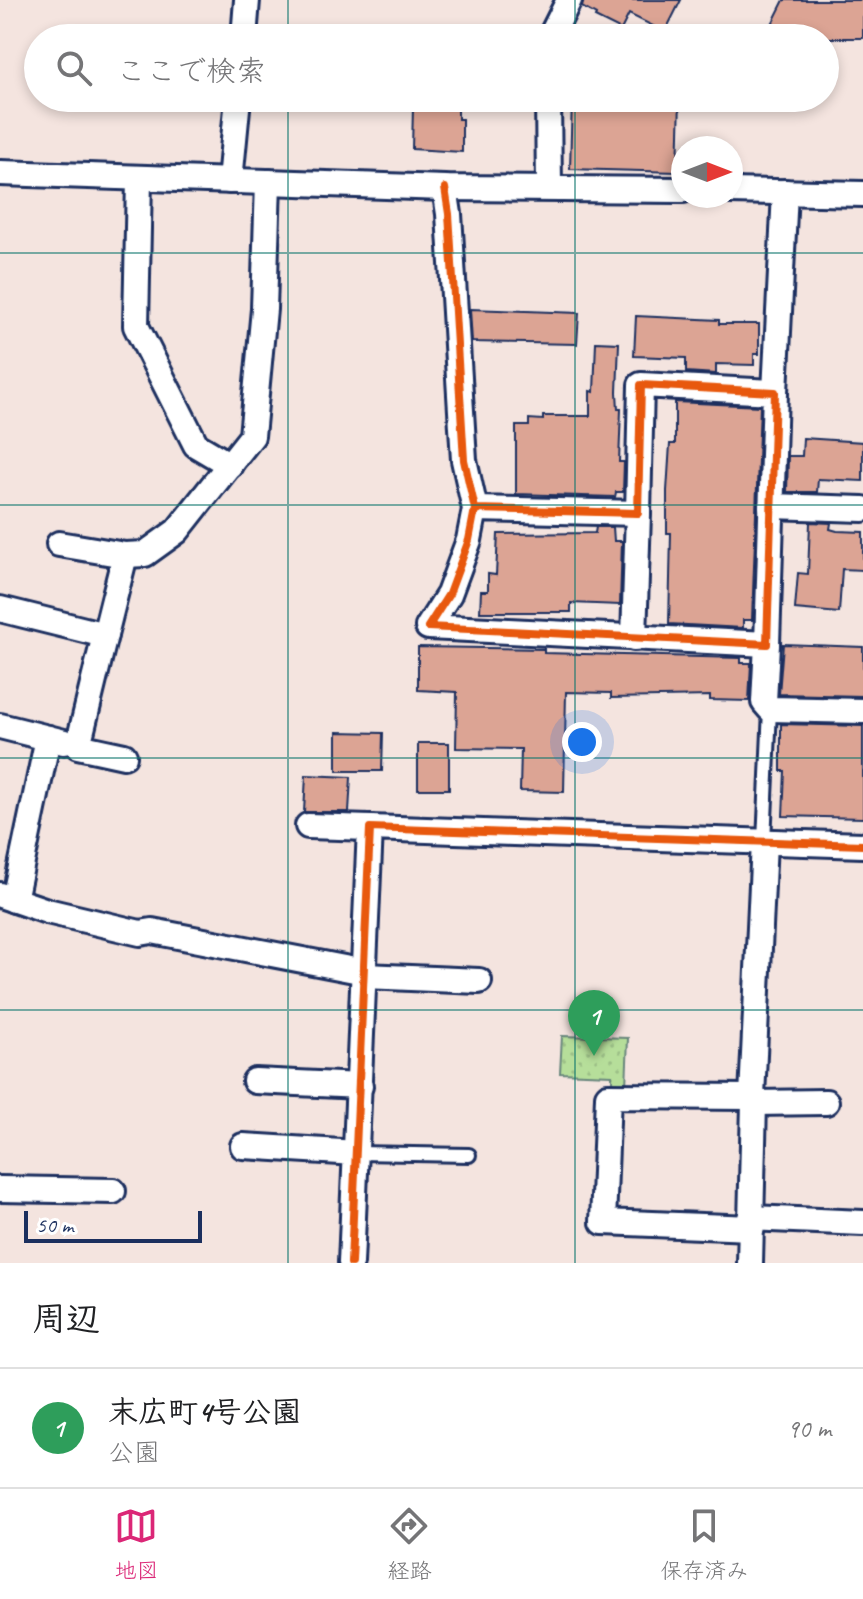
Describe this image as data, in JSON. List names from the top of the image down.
{
  "scale_bar": "50 m",
  "north": "right",
  "page": {
    "search": "ここで検索",
    "pins": "1",
    "scale": "50 m",
    "heading": "周辺",
    "list": [
      {
        "mark": "1",
        "name": "末広町4号公園",
        "note": "公園",
        "value": "90 m"
      }
    ],
    "nav": ["地図", "経路", "保存済み"]
  }
}
